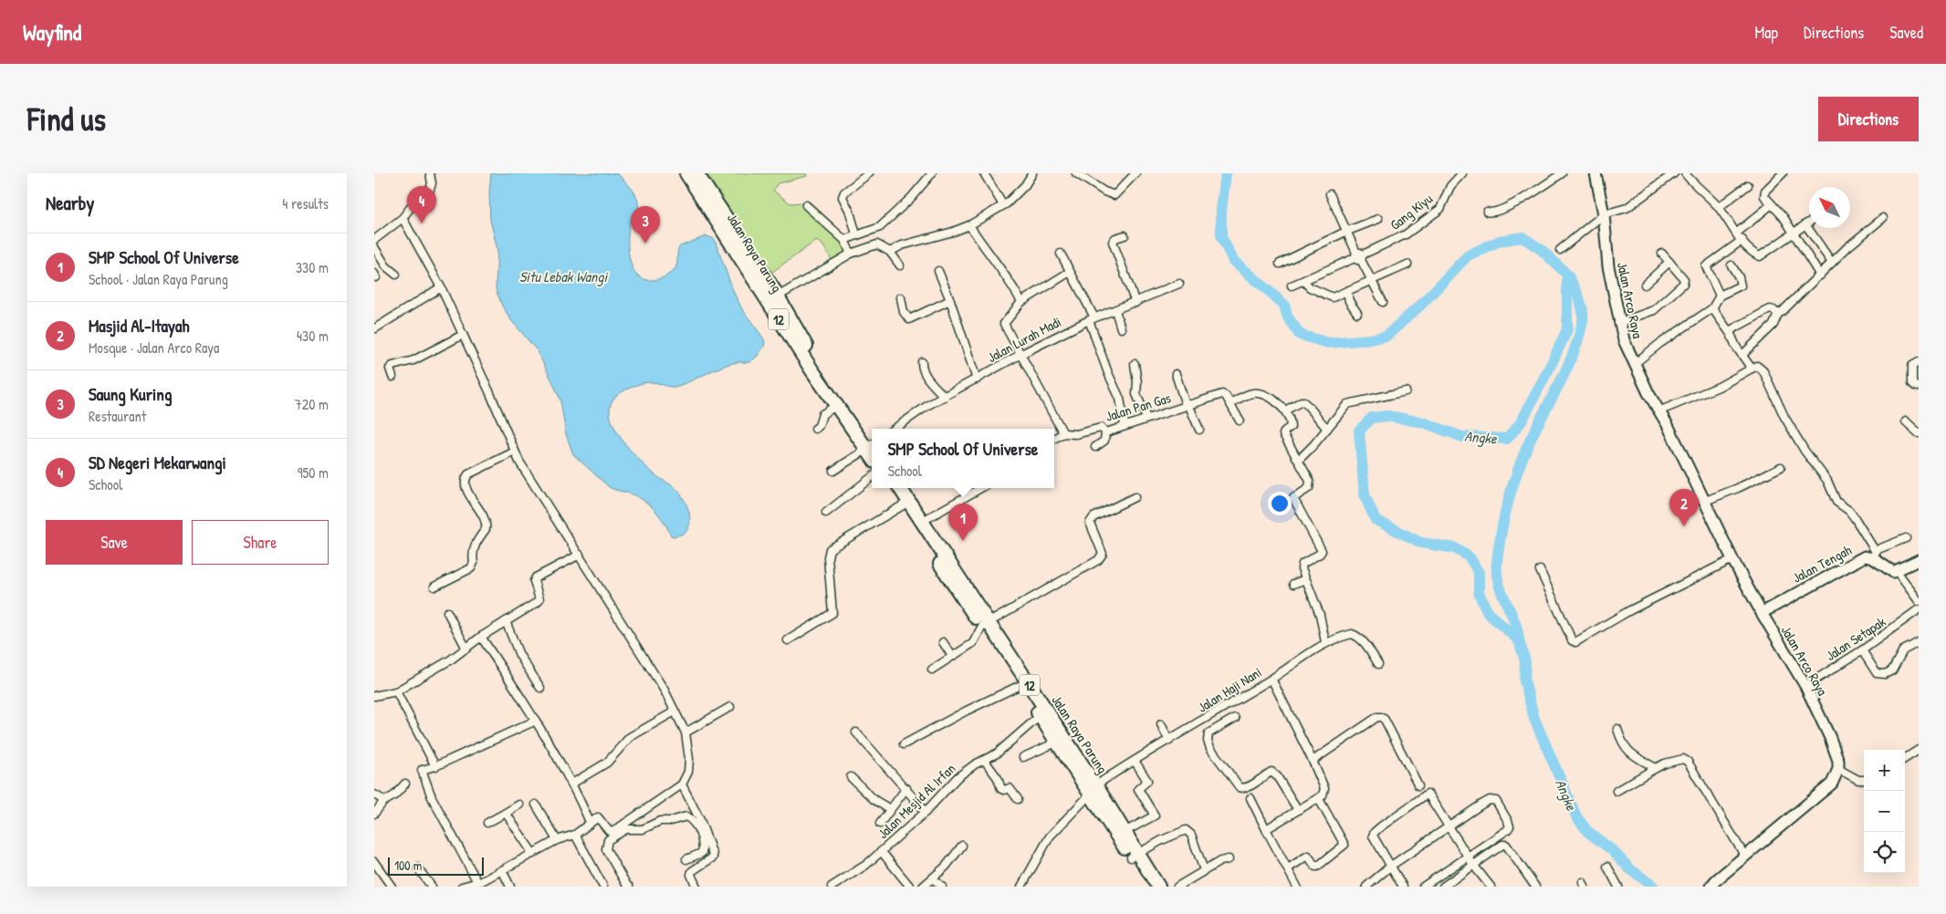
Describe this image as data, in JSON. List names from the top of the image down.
{
  "streets": {
    "highway": ["Jalan Raya Parung", "12"],
    "main road": ["Jalan Arco Raya", "Jalan Tengah"],
    "street": [
      "Gang Kiyu",
      "Jalan Lurah Madi",
      "Jalan Pan Gas",
      "Jalan Setapak",
      "Jalan Haji Nani",
      "Jalan Mesjid Al Irfan"
    ]
  },
  "crossings": [
    ["Jalan Raya Parung", "Jalan Haji Nani"],
    ["Jalan Raya Parung", "Jalan Mesjid Al Irfan"],
    ["Jalan Arco Raya", "Jalan Tengah"],
    ["Jalan Arco Raya", "Jalan Setapak"]
  ],
  "water": ["Situ Lebak Wangi", "Angke"],
  "scale_bar": "100 m",
  "north": "top left",
  "page": {
    "header": "Wayfind",
    "nav": ["Map", "Directions", "Saved"],
    "buttons": [
      "Directions",
      ["Save", "Share"]
    ],
    "title": "Find us",
    "heading": ["Nearby", "4 results"],
    "pins": [
      "4",
      "3",
      "2",
      "1"
    ],
    "list": [
      {
        "mark": "1",
        "name": "SMP School Of Universe",
        "note": "School · Jalan Raya Parung",
        "value": "330 m"
      },
      {
        "mark": "2",
        "name": "Masjid Al-Itayah",
        "note": "Mosque · Jalan Arco Raya",
        "value": "430 m"
      },
      {
        "mark": "3",
        "name": "Saung Kuring",
        "note": "Restaurant",
        "value": "720 m"
      },
      {
        "mark": "4",
        "name": "SD Negeri Mekarwangi",
        "note": "School",
        "value": "950 m"
      }
    ],
    "popup": ["SMP School Of Universe", "School"],
    "map_buttons": ["+", "−"],
    "scale": "100 m"
  }
}
